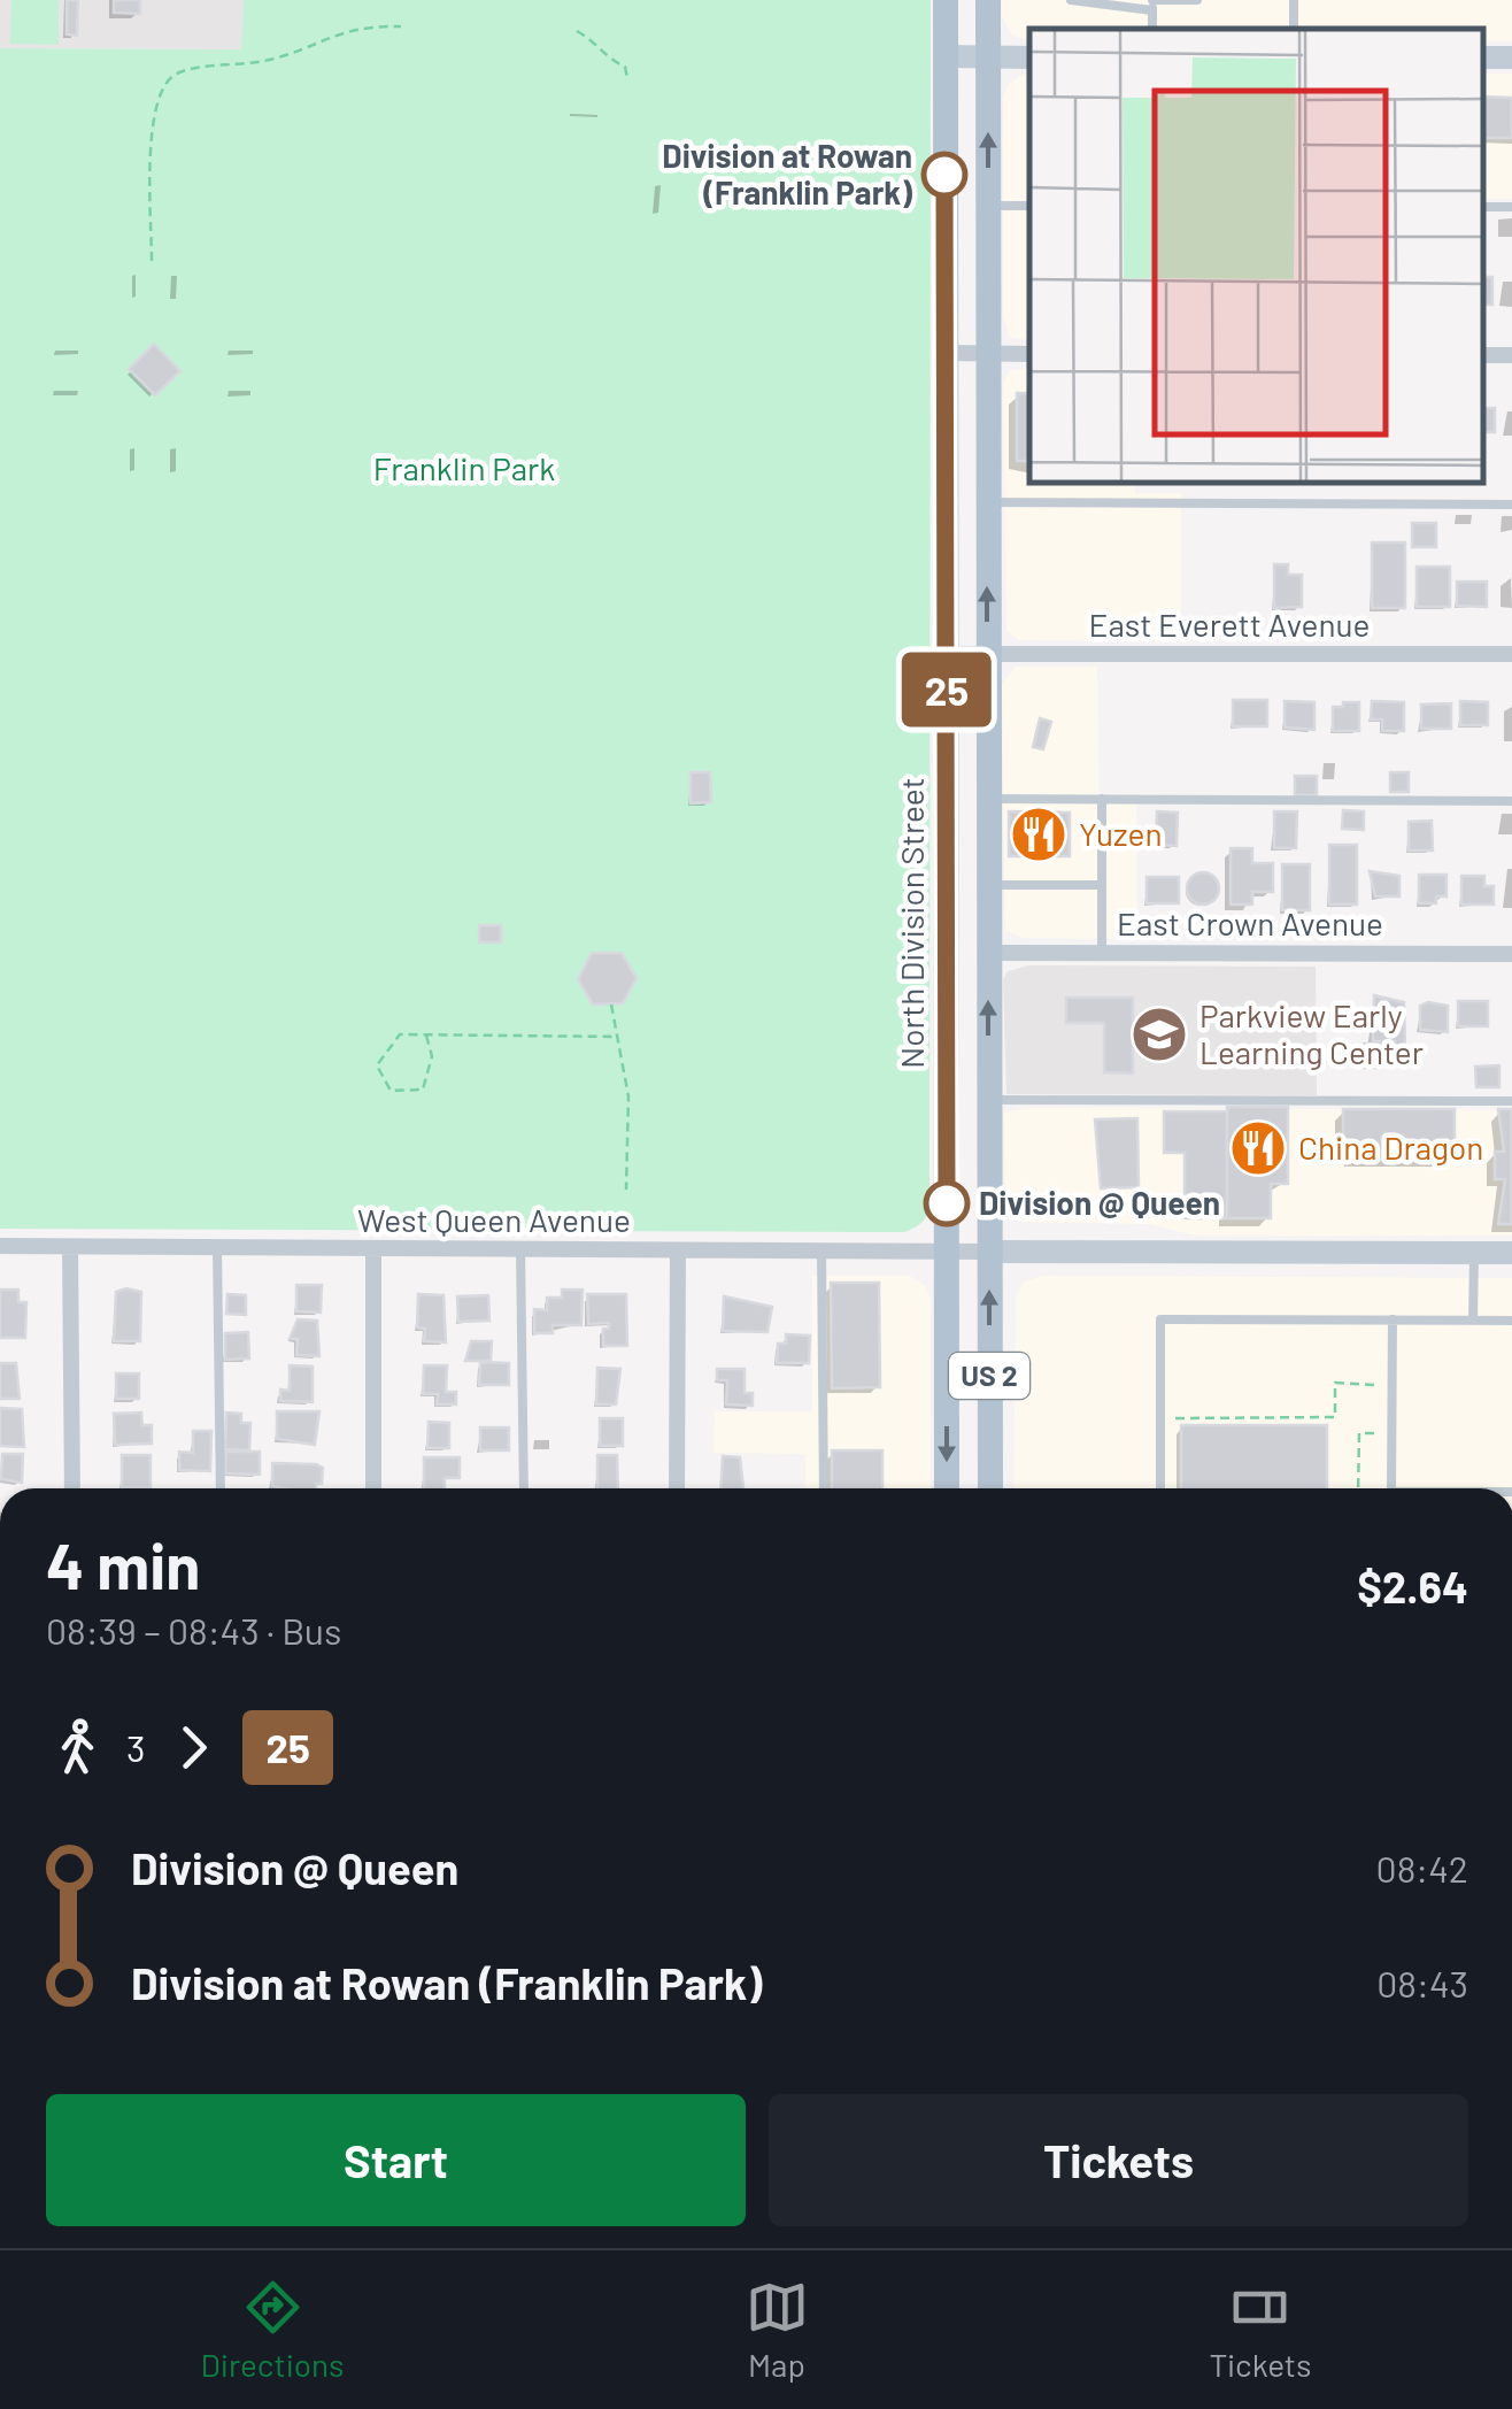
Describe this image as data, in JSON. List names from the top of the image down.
{
  "streets": {
    "main road": ["North Division Street", "US 2"],
    "street": ["East Everett Avenue", "East Crown Avenue", "West Queen Avenue"]
  },
  "crossings": [
    ["East Everett Avenue", "North Division Street"],
    ["East Everett Avenue", "US 2"],
    ["North Division Street", "West Queen Avenue"],
    ["East Crown Avenue", "US 2"],
    ["West Queen Avenue", "US 2"]
  ],
  "parks": ["Franklin Park"],
  "places": {
    "other": ["Division at Rowan (Franklin Park)", "Division @ Queen"],
    "restaurant": ["Yuzen", "China Dragon"],
    "school or university": ["Parkview Early Learning Center"]
  },
  "lines": ["bus line 25"],
  "page": {
    "on_map": "25",
    "heading": ["4 min", "08:39 – 08:43 · Bus", "$2.64"],
    "legs": ["3", "25"],
    "list": [
      {
        "name": "Division @ Queen",
        "value": "08:42"
      },
      {
        "name": "Division at Rowan (Franklin Park)",
        "value": "08:43"
      }
    ],
    "buttons": ["Start", "Tickets"],
    "tabs": ["Directions", "Map", "Tickets"]
  }
}
